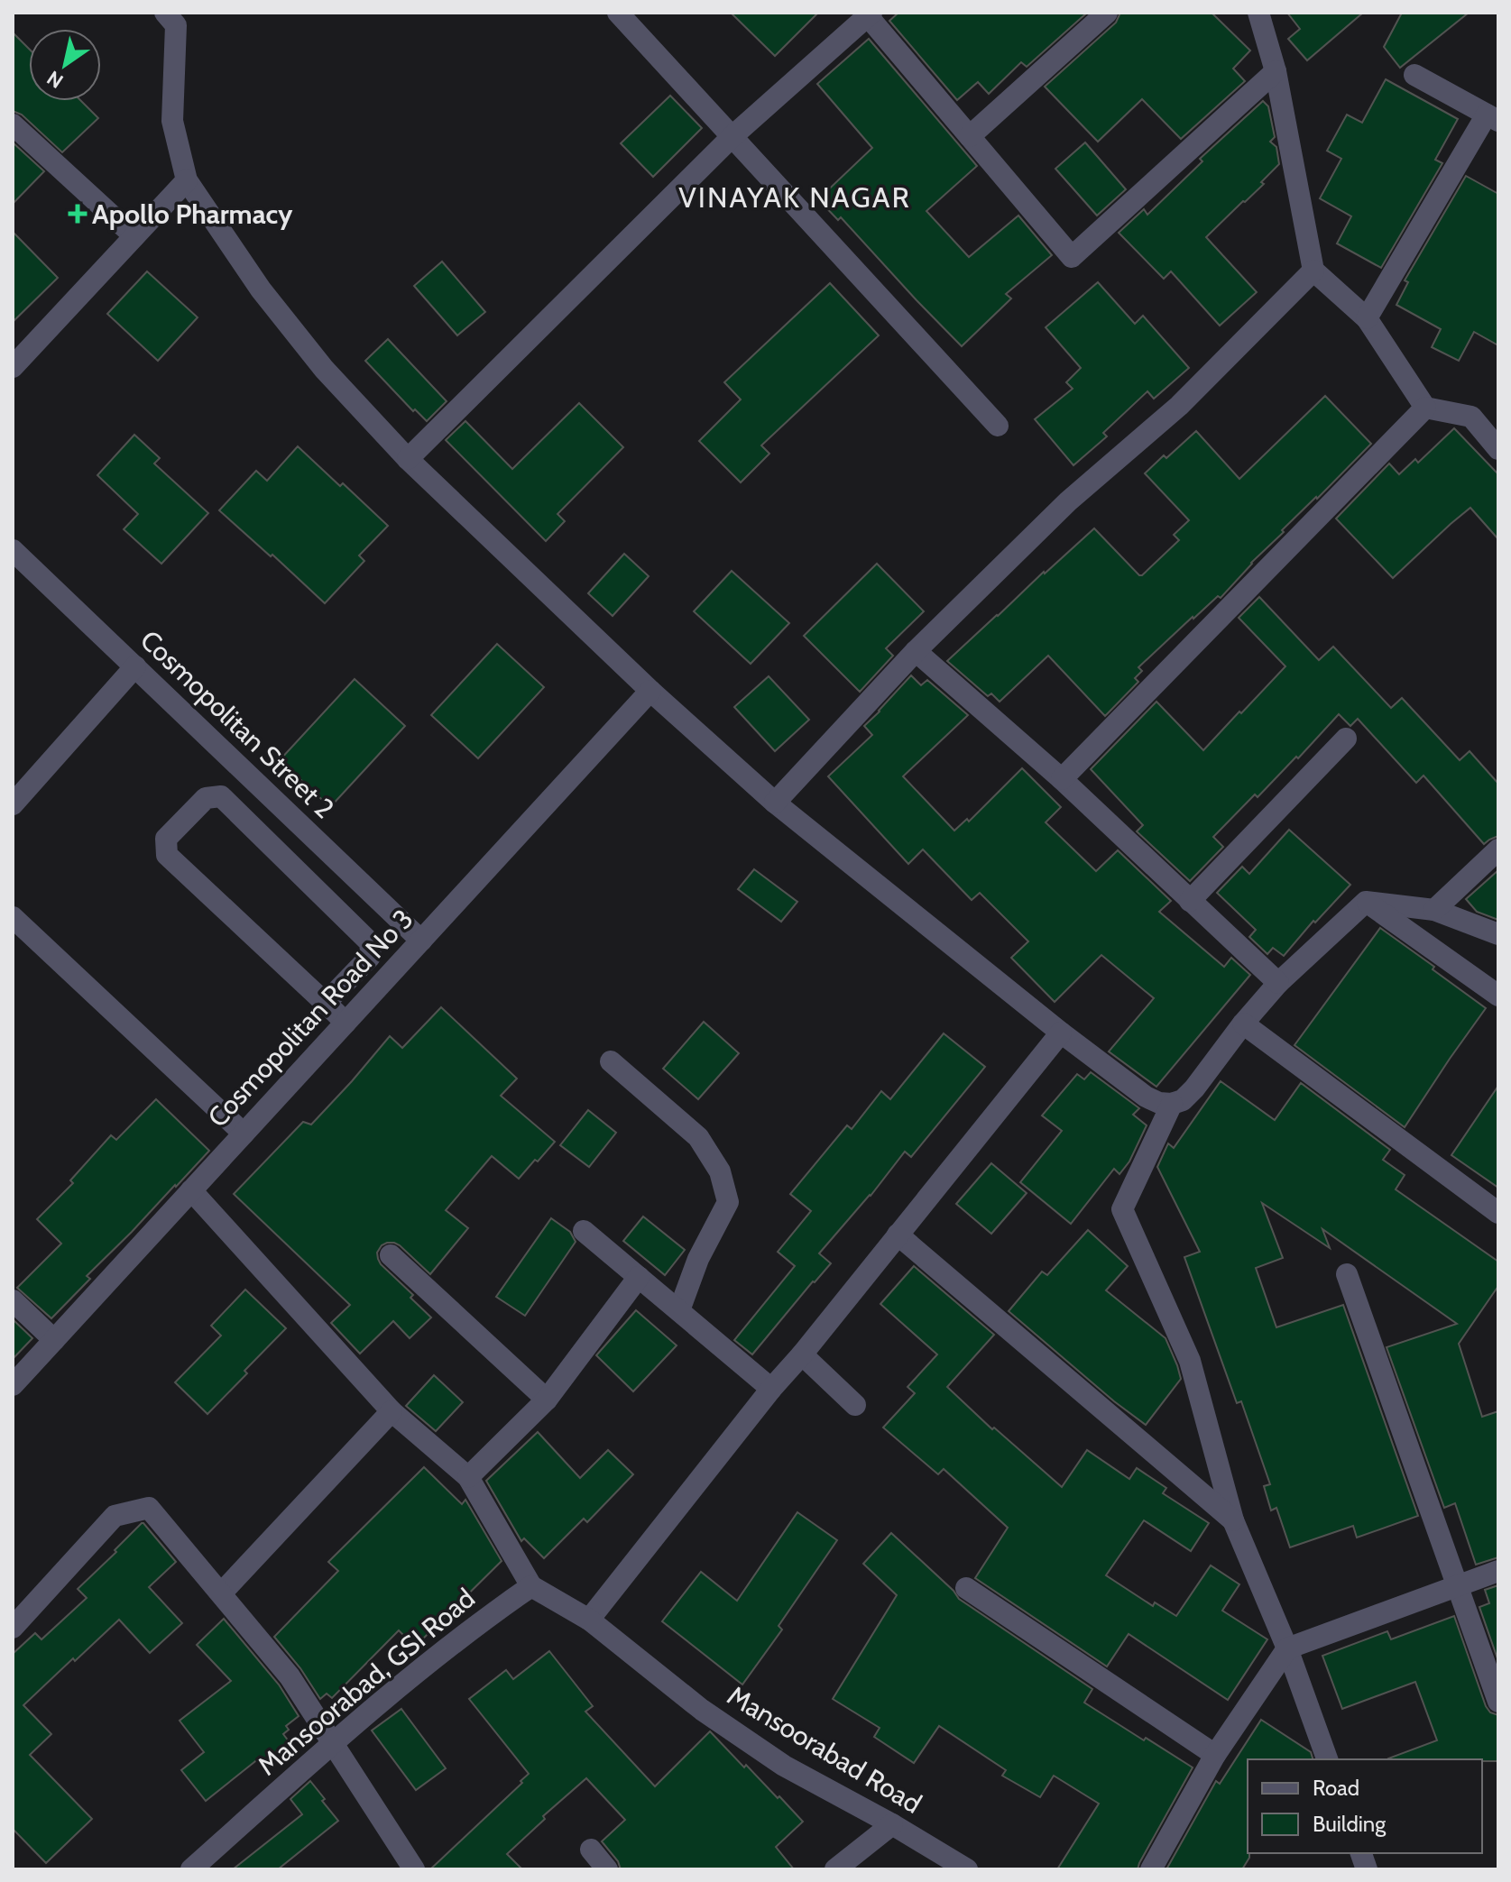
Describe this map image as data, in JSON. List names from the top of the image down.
{
  "streets": {
    "street": [
      "Cosmopolitan Street 2",
      "Cosmopolitan Road No 3",
      "Mansoorabad, GSI Road",
      "Mansoorabad Road"
    ]
  },
  "crossings": [
    ["Cosmopolitan Street 2", "Cosmopolitan Road No 3"]
  ],
  "districts": ["VINAYAK NAGAR"],
  "places": {
    "health": ["Apollo Pharmacy"]
  },
  "legend": ["Road", "Building"],
  "north": "bottom left"
}
